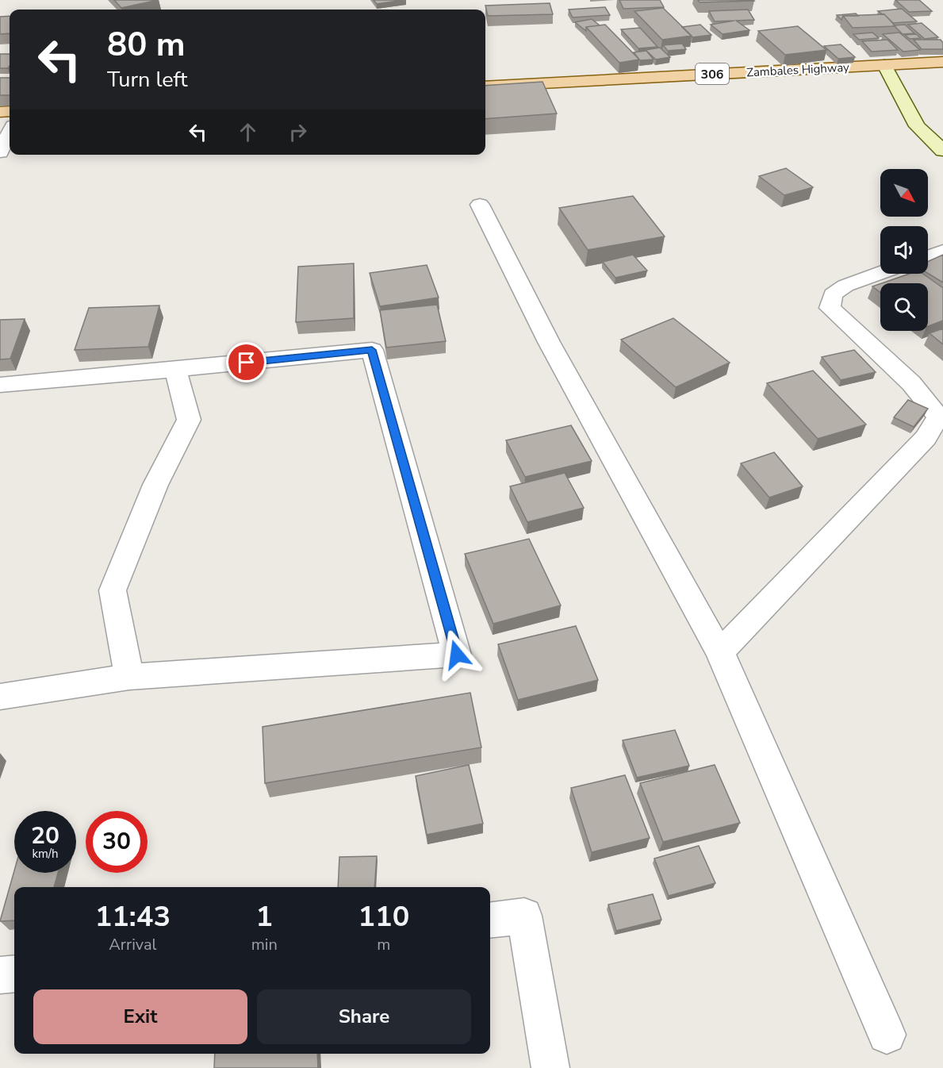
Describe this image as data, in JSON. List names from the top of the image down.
{
  "streets": {
    "main road": ["Zambales Highway", "306"]
  },
  "north": "bottom right",
  "page": {
    "turn": ["80 m", "Turn left"],
    "speed": "20 km/h",
    "limit": "30",
    "eta": [
      "11:43",
      "Arrival",
      "1",
      "min",
      "110",
      "m"
    ],
    "buttons": ["Exit", "Share"]
  }
}
